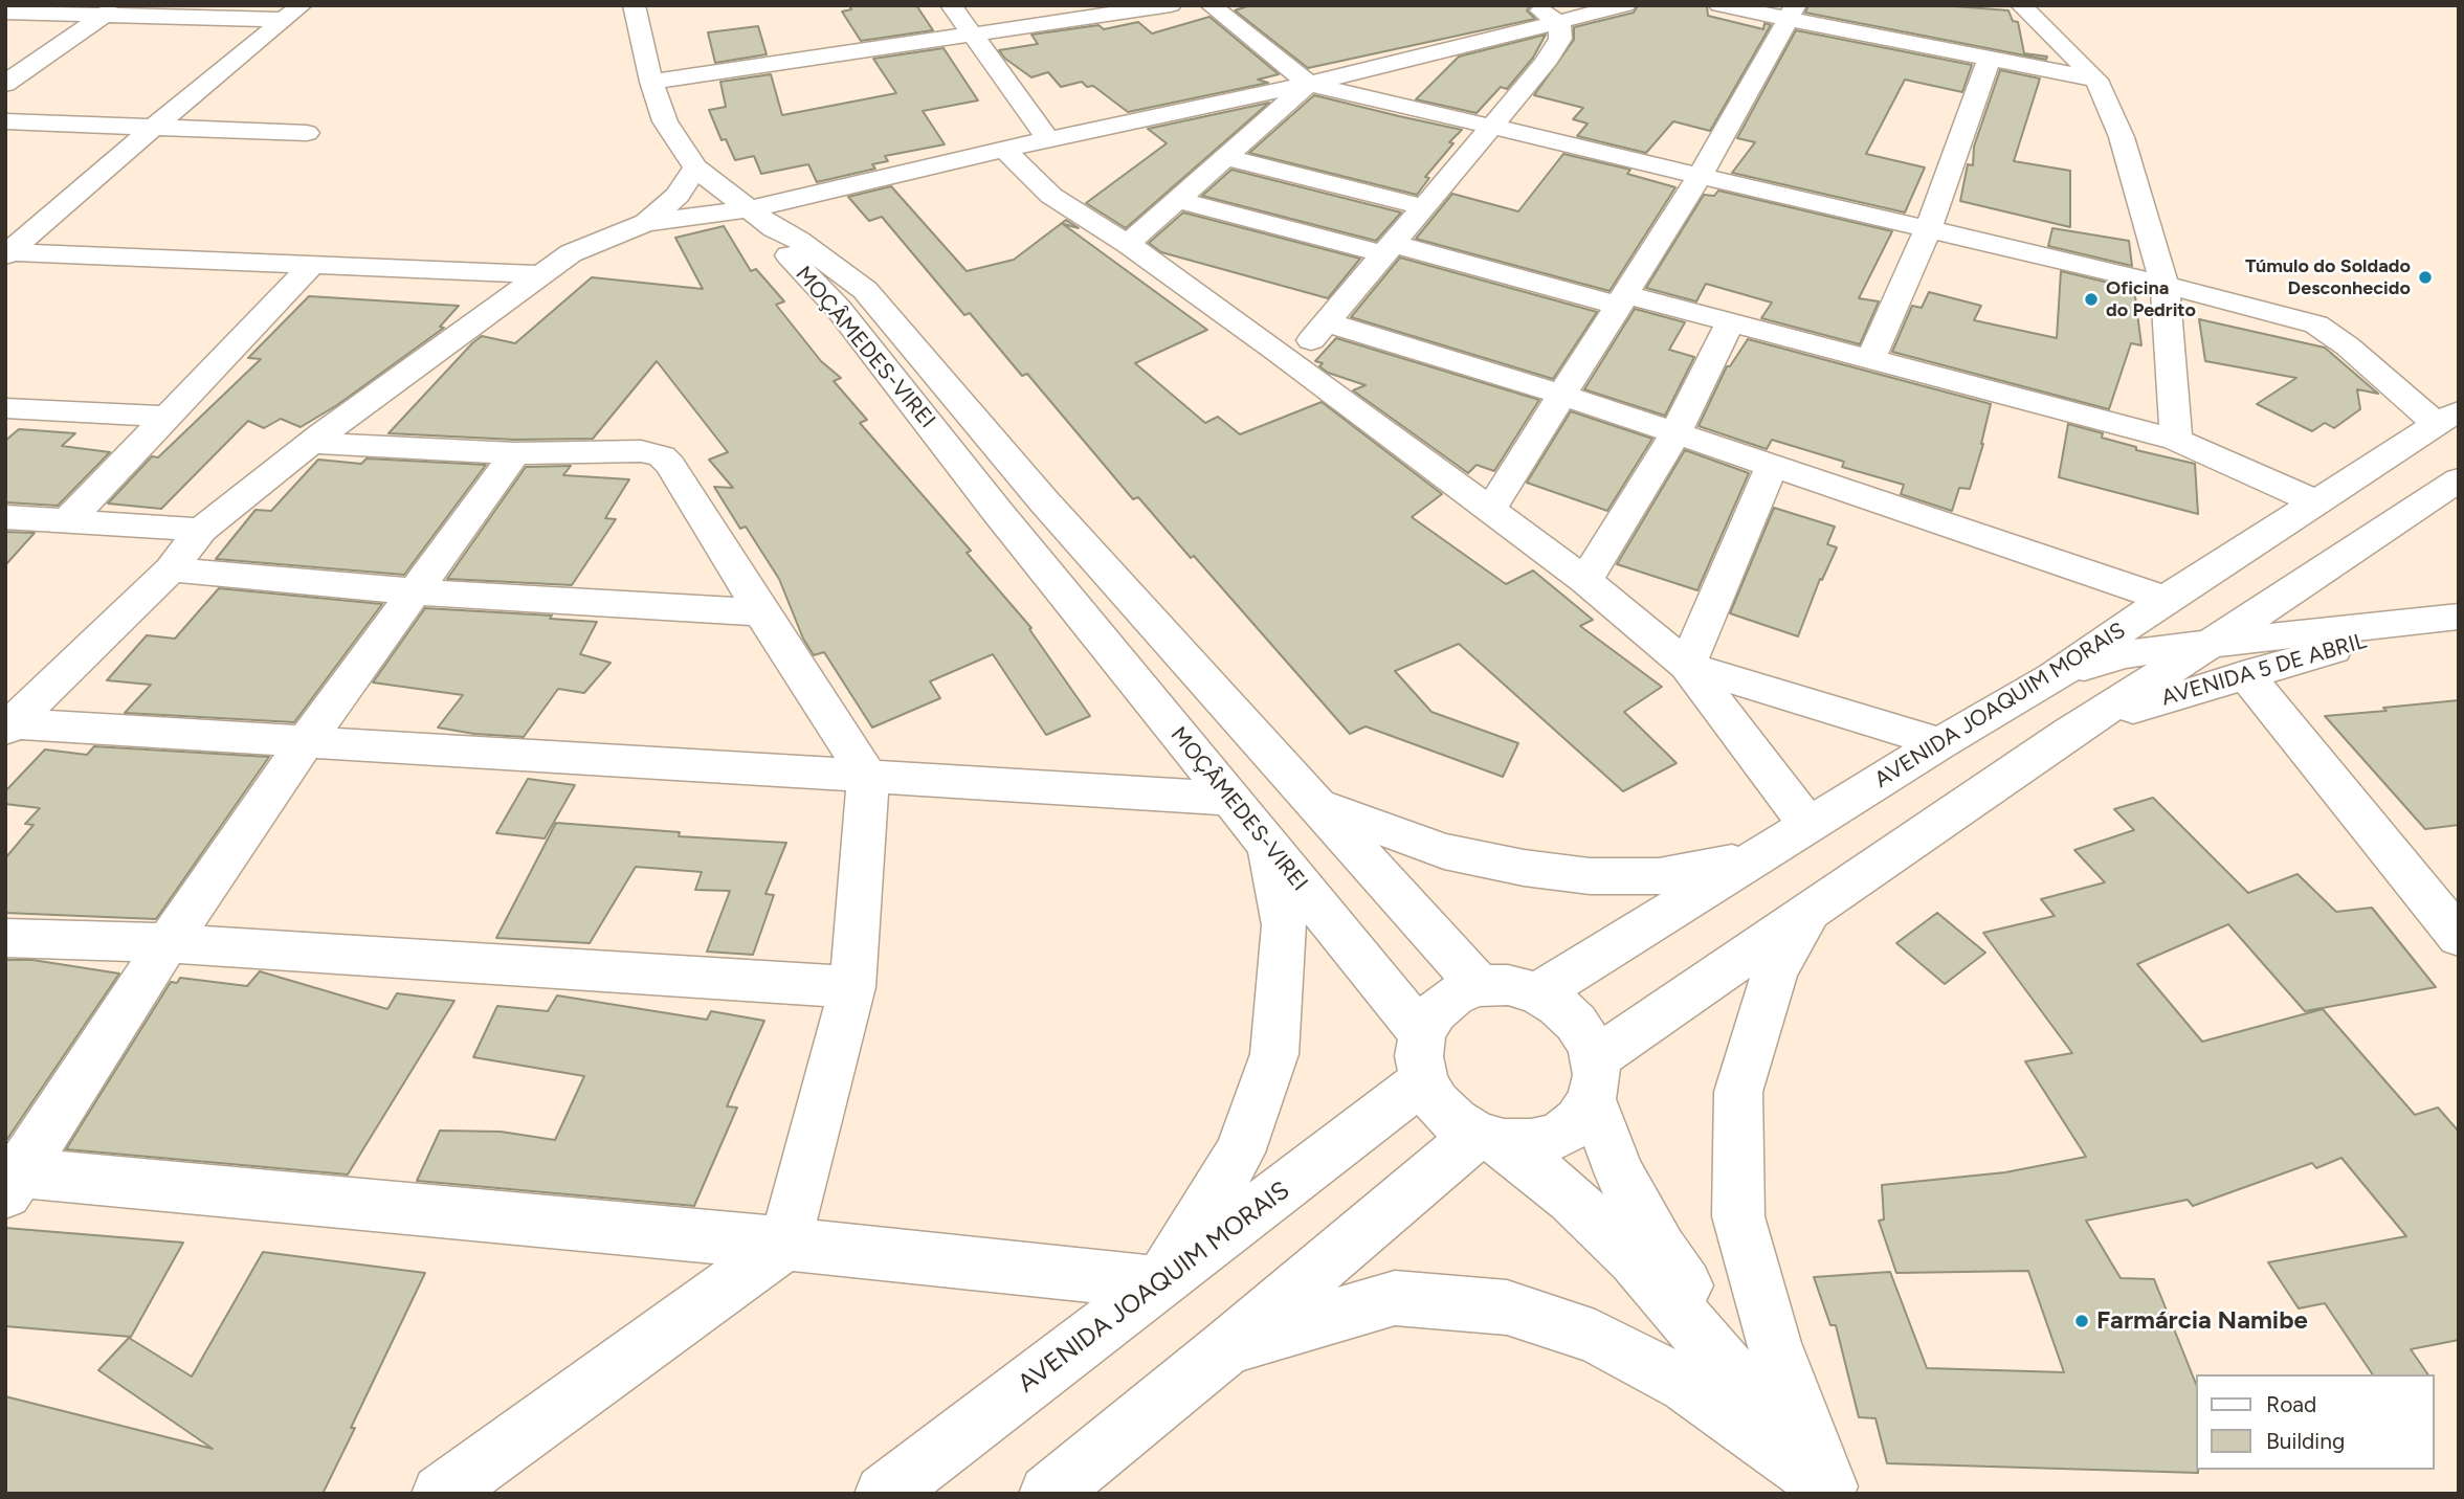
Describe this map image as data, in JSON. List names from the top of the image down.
{
  "streets": {
    "street": ["MOÇÂMEDES-VIREI", "AVENIDA 5 DE ABRIL", "AVENIDA JOAQUIM MORAIS"]
  },
  "crossings": [
    ["MOÇÂMEDES-VIREI", "AVENIDA JOAQUIM MORAIS"],
    ["AVENIDA 5 DE ABRIL", "AVENIDA JOAQUIM MORAIS"]
  ],
  "places": ["Túmulo do Soldado Desconhecido", "Oficina do Pedrito", "Farmárcia Namibe"],
  "legend": ["Road", "Building"]
}
